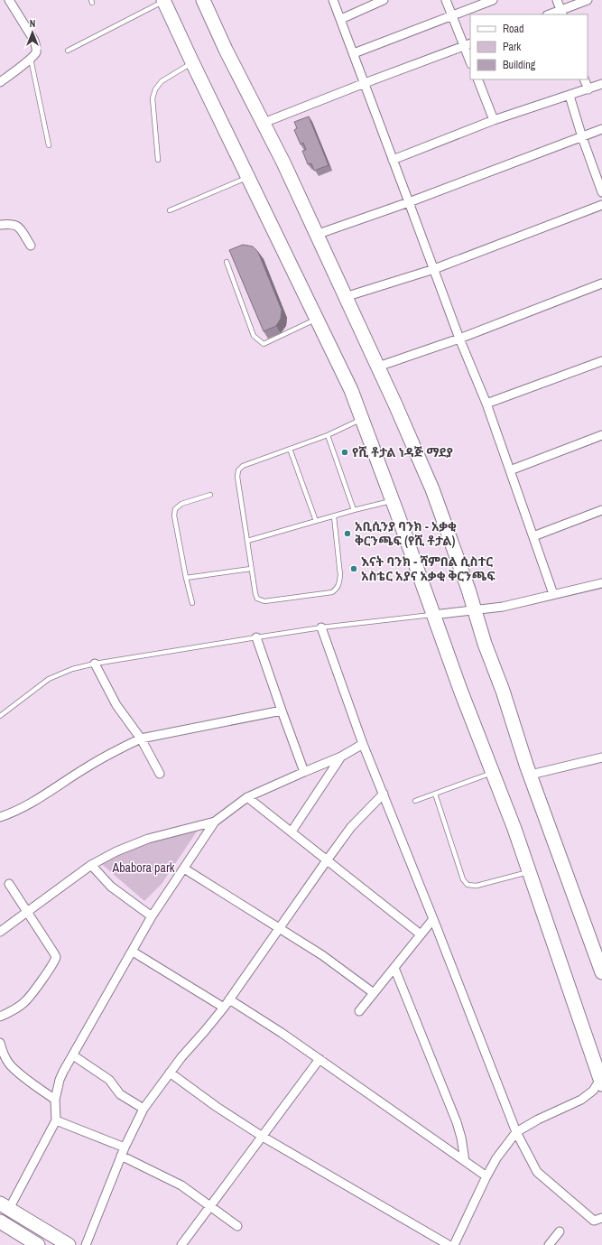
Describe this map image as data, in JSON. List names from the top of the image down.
{
  "parks": ["Ababora park"],
  "places": ["የሺ ቶታል ነዳጅ ማደያ", "አቢሲንያ ባንክ - አቃቂ ቅርንጫፍ (የሺ ቶታል)", "እናት ባንክ - ሻምበል ሲስተር አስቴር አያና አቃቂ ቅርንጫፍ"],
  "legend": ["Road", "Park", "Building"],
  "north": "top"
}
